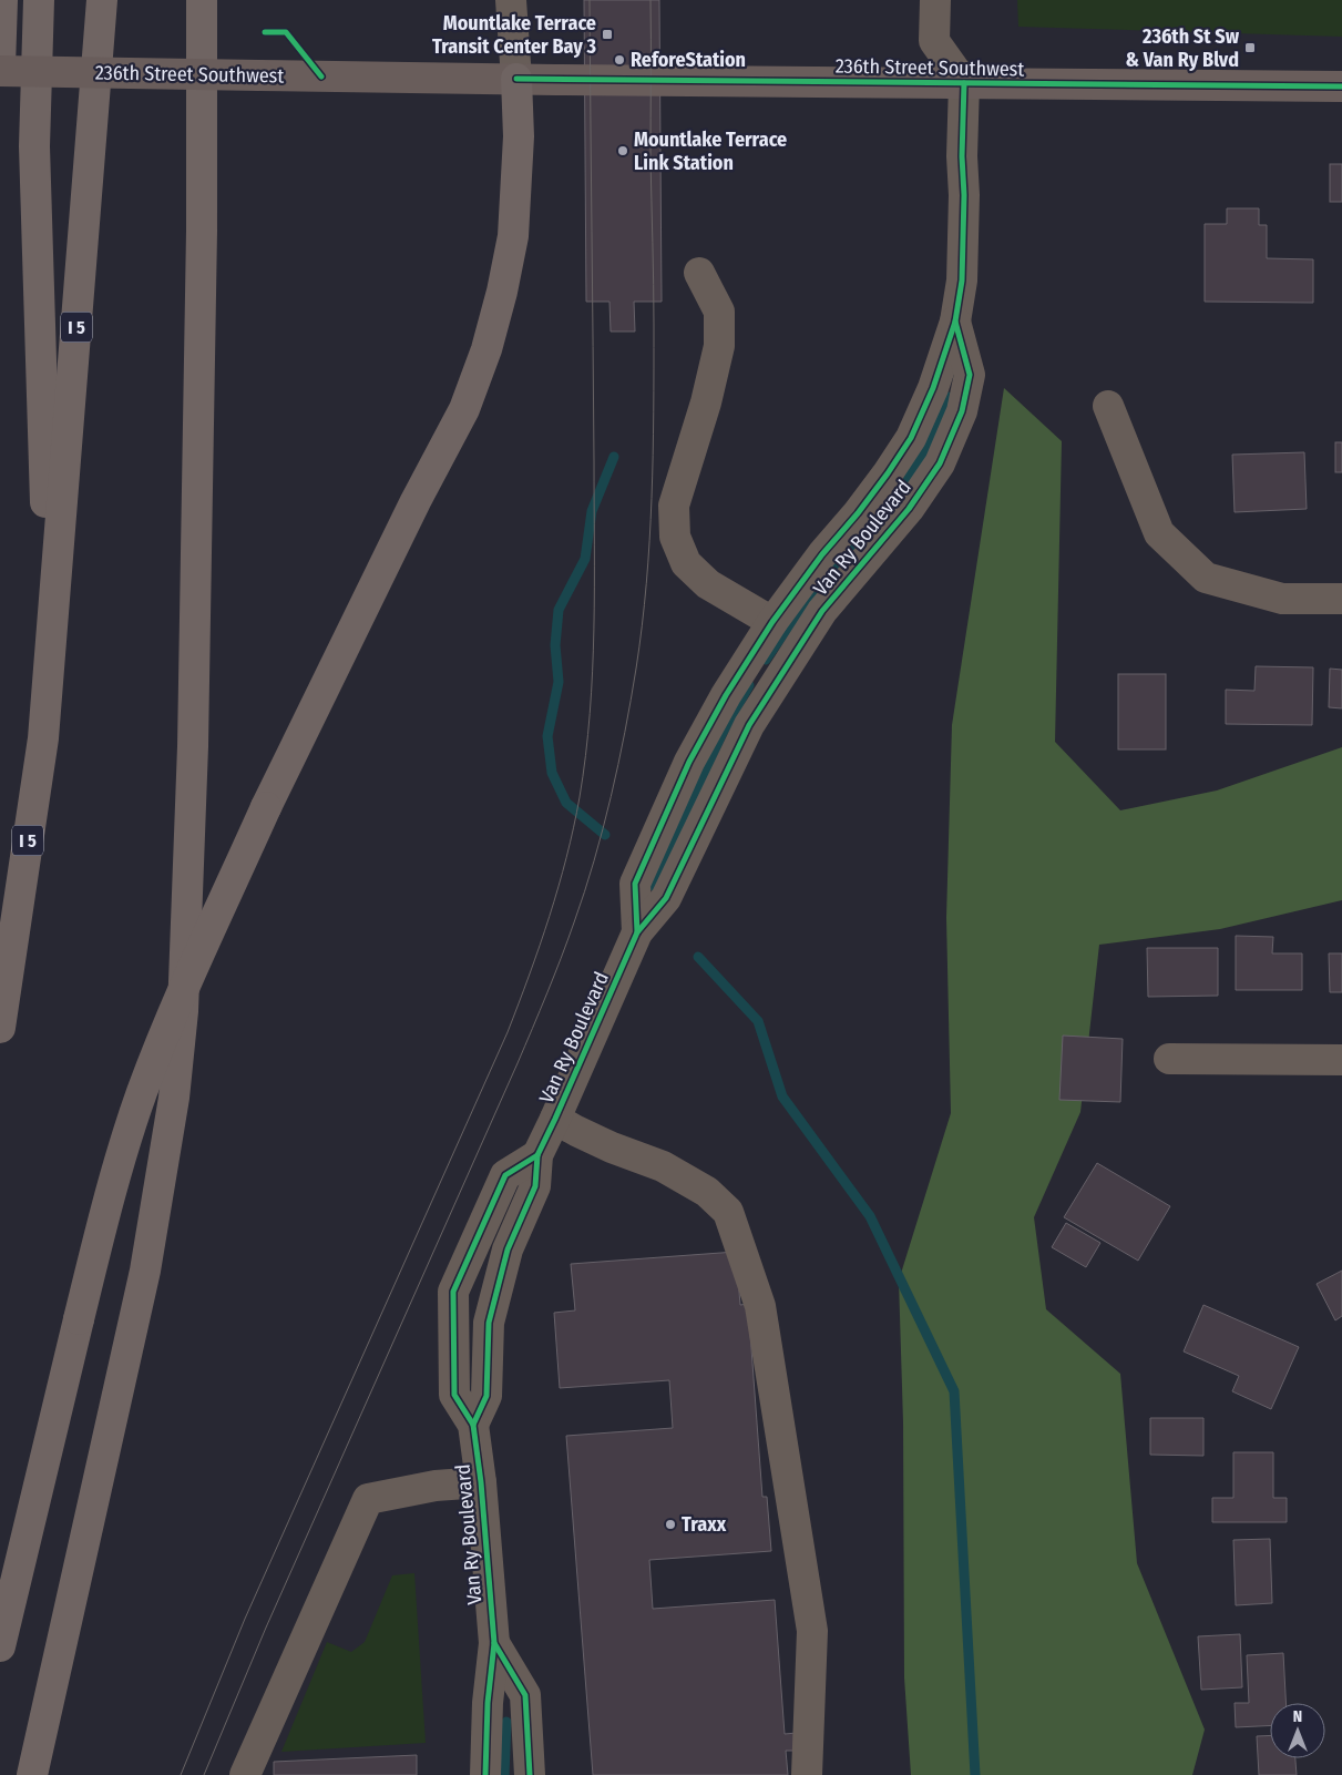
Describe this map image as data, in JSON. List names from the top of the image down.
{
  "streets": {
    "highway": ["I 5"],
    "main road": ["236th Street Southwest"],
    "street": ["Van Ry Boulevard"]
  },
  "crossings": [
    ["236th Street Southwest", "Van Ry Boulevard"]
  ],
  "places": {
    "transit": ["Mountlake Terrace Transit Center Bay 3", "236th St Sw & Van Ry Blvd"],
    "other": ["ReforeStation", "Mountlake Terrace Link Station", "Traxx"]
  },
  "north": "top"
}
